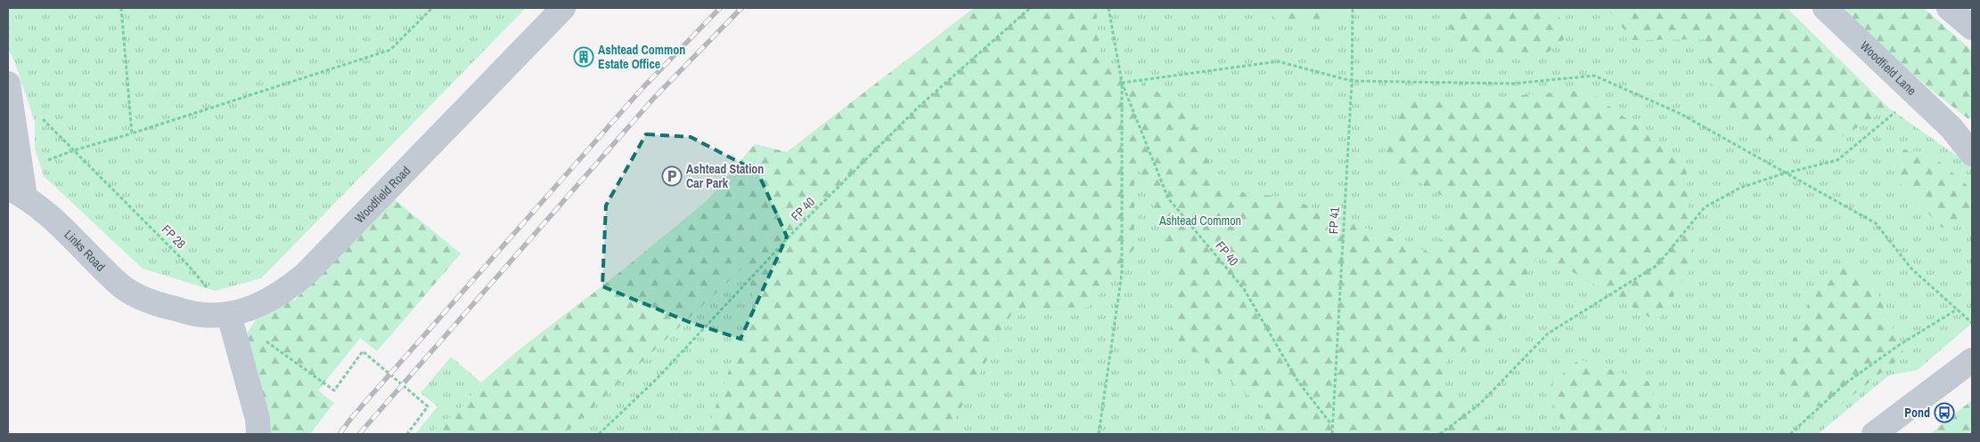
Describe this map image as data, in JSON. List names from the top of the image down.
{
  "streets": {
    "street": ["Woodfield Lane", "Woodfield Road", "Links Road"],
    "path": ["FP 40", "FP 41", "FP 28"]
  },
  "crossings": [
    ["Woodfield Road", "FP 28"],
    ["Woodfield Road", "Links Road"],
    ["FP 40", "FP 41"]
  ],
  "parks": ["Ashtead Common"],
  "places": {
    "building": ["Ashtead Common Estate Office"],
    "parking": ["Ashtead Station Car Park"],
    "bus stop": ["Pond"]
  }
}
